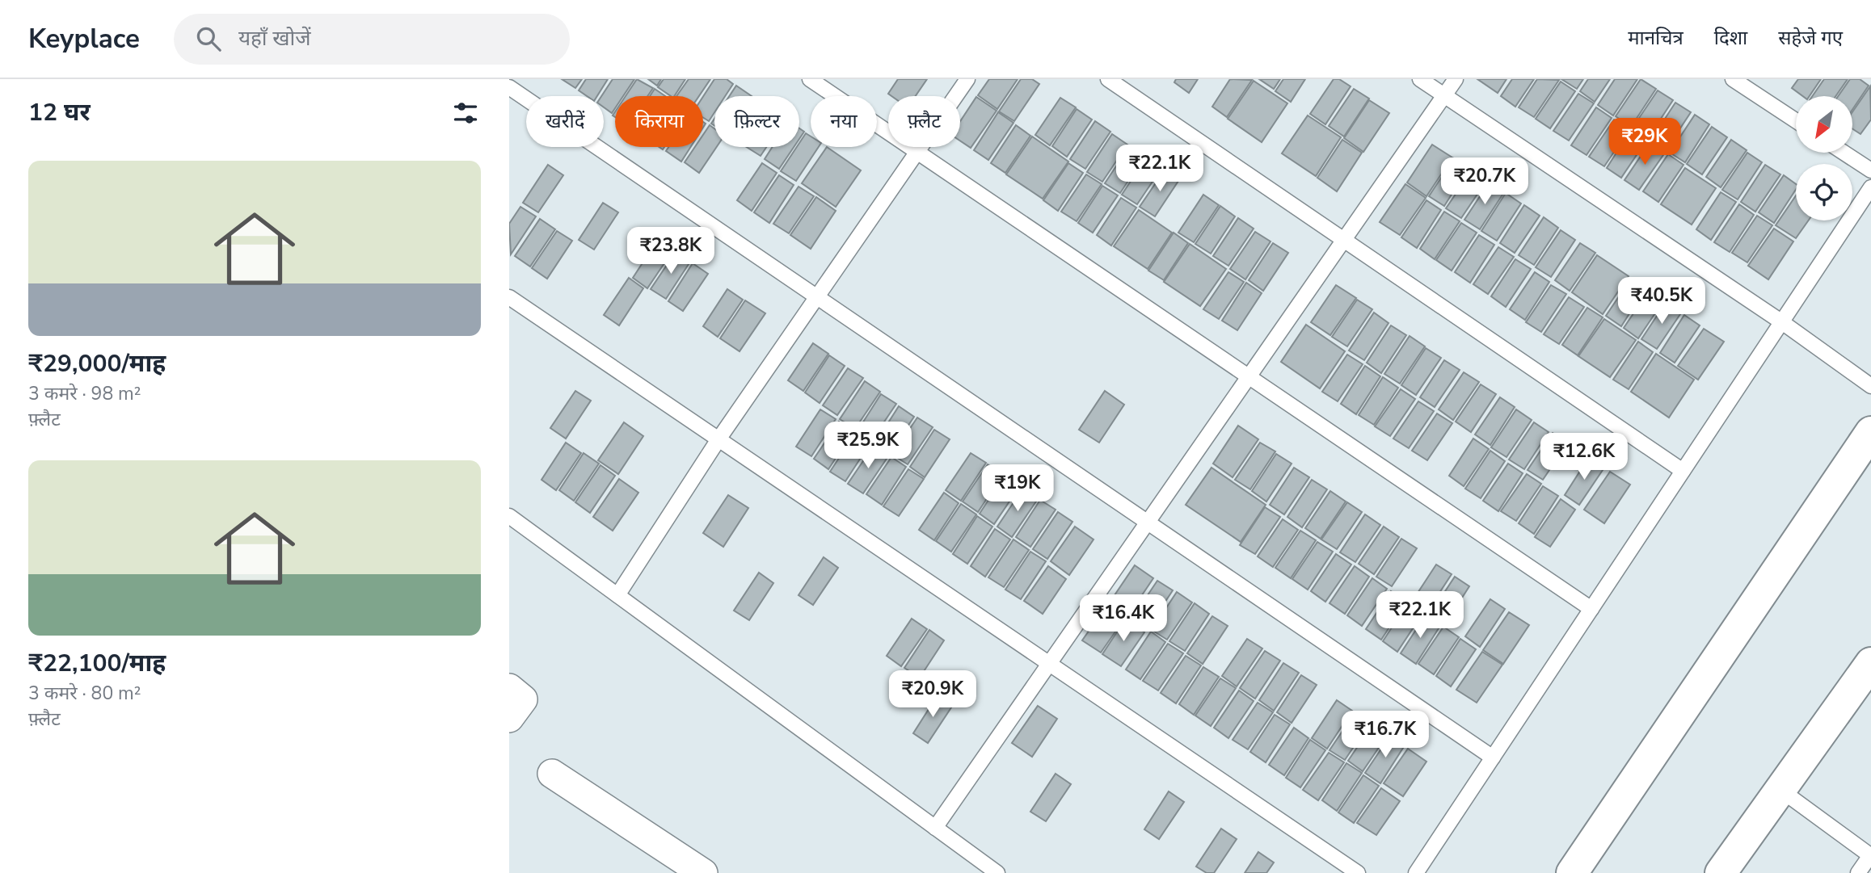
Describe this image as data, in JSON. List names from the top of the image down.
{
  "north": "bottom left",
  "page": {
    "header": "Keyplace",
    "search": "यहाँ खोजें",
    "nav": ["मानचित्र", "दिशा", "सहेजे गए"],
    "heading": "12 घर",
    "chip": [
      "खरीदें",
      "किराया",
      "फ़िल्टर",
      "नया",
      "फ़्लैट"
    ],
    "price": [
      "₹29K",
      "₹22.1K",
      "₹20.7K",
      "₹23.8K",
      "₹40.5K",
      "₹25.9K",
      "₹12.6K",
      "₹19K",
      "₹22.1K",
      "₹16.4K",
      "₹20.9K",
      "₹16.7K"
    ],
    "list": [
      {
        "name": "₹29,000/माह",
        "note": "3 कमरे · 98 m² · फ़्लैट"
      },
      {
        "name": "₹22,100/माह",
        "note": "3 कमरे · 80 m² · फ़्लैट"
      }
    ]
  }
}
